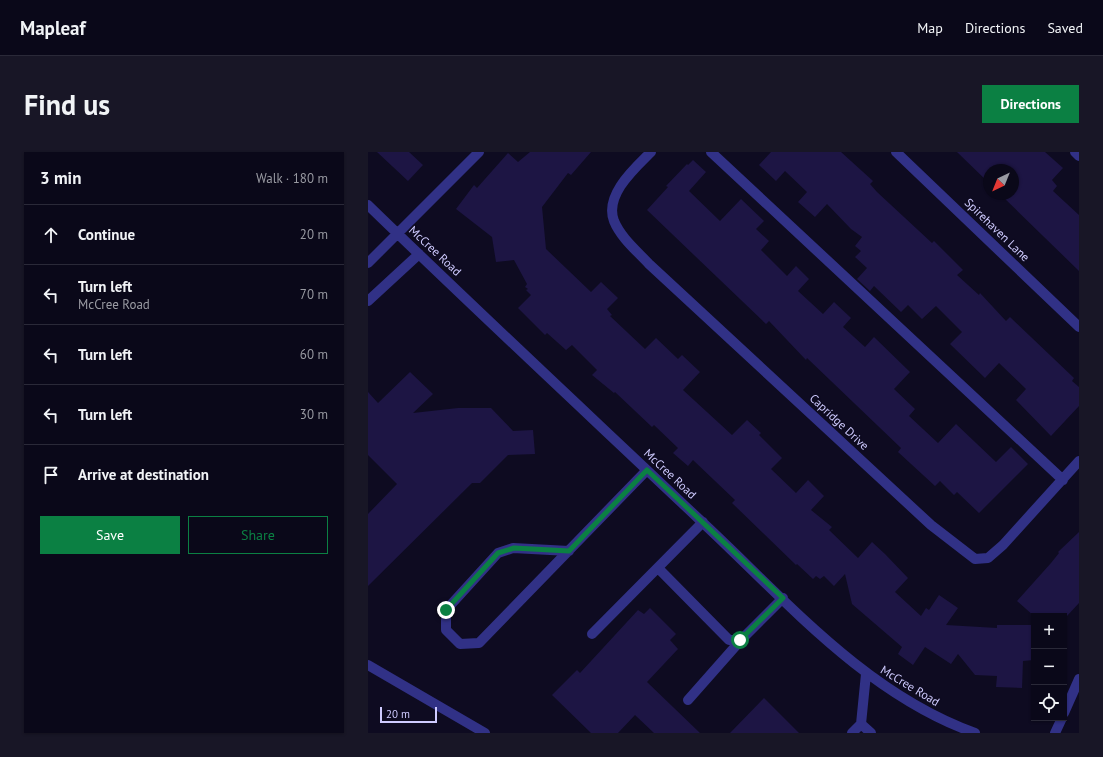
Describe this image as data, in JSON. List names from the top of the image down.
{
  "streets": {
    "street": ["Spirehaven Lane", "McCree Road", "Capridge Drive"]
  },
  "scale_bar": "20 m",
  "north": "bottom left",
  "page": {
    "header": "Mapleaf",
    "nav": ["Map", "Directions", "Saved"],
    "buttons": [
      "Directions",
      ["Save", "Share"]
    ],
    "title": "Find us",
    "heading": ["3 min", "Walk · 180 m"],
    "list": [
      ["Continue", "20 m"],
      ["Turn left", "McCree Road", "70 m"],
      ["Turn left", "60 m"],
      ["Turn left", "30 m"],
      "Arrive at destination"
    ],
    "map_buttons": ["+", "−"],
    "scale": "20 m"
  }
}
